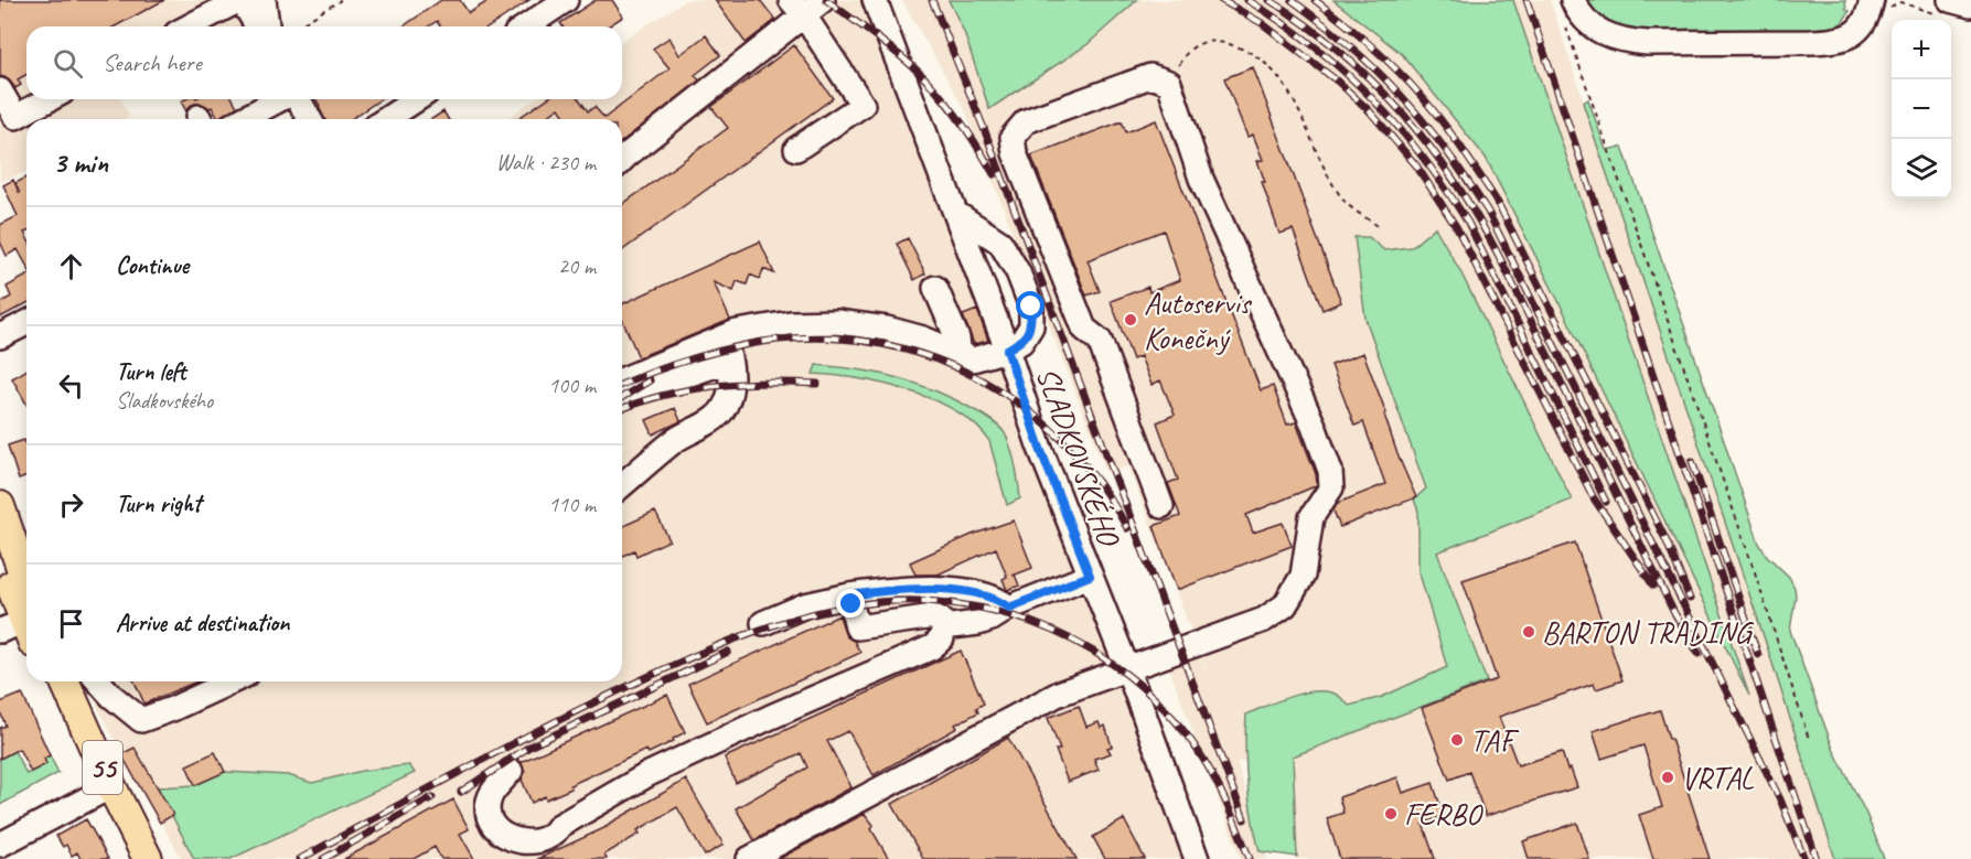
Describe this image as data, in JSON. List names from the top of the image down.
{
  "streets": {
    "main road": ["55"],
    "street": ["SLADKOVSKÉHO"]
  },
  "places": [
    "Autoservis Konečný",
    "BARTON TRADING",
    "TAF",
    "VRTAL",
    "FERBO"
  ],
  "page": {
    "map_buttons": ["+", "−"],
    "search": "Search here",
    "heading": ["3 min", "Walk · 230 m"],
    "list": [
      ["Continue", "20 m"],
      ["Turn left", "Sladkovského", "100 m"],
      ["Turn right", "110 m"],
      "Arrive at destination"
    ]
  }
}
